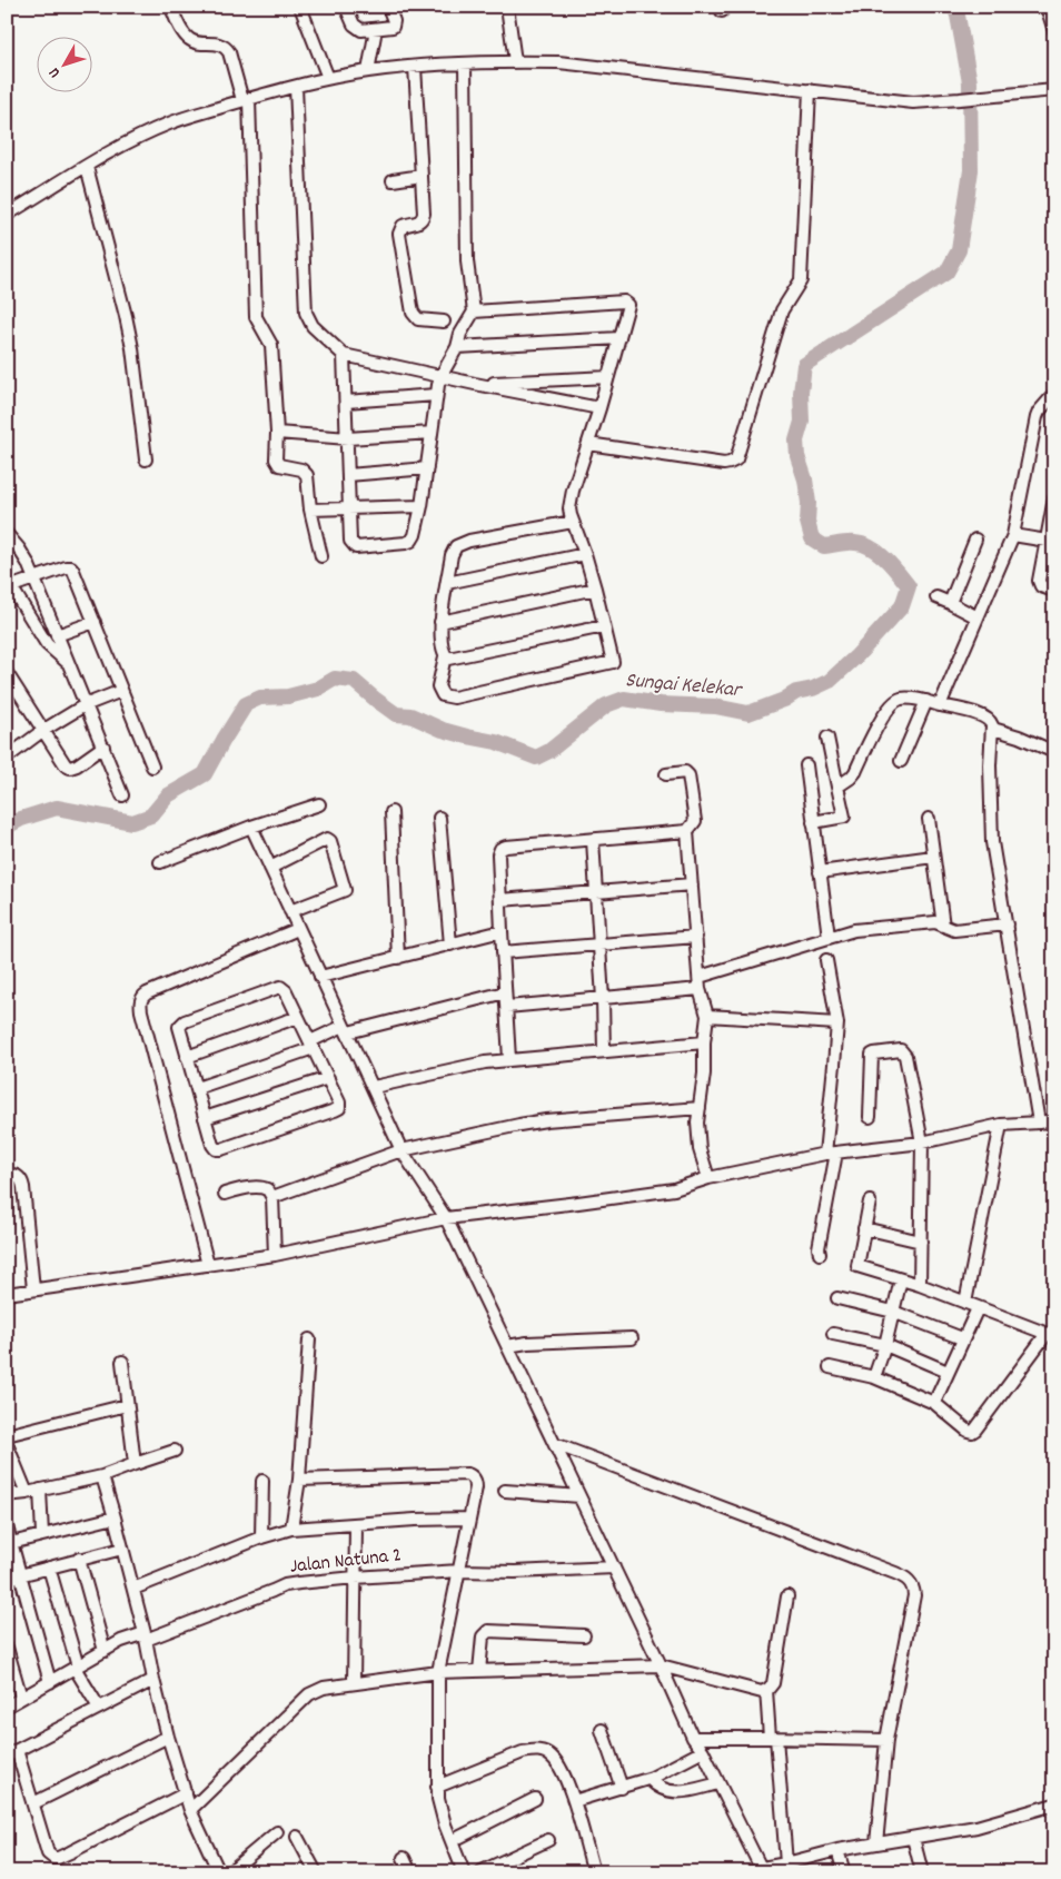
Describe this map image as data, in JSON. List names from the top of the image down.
{
  "streets": {
    "street": ["Jalan Natuna 2"]
  },
  "water": ["Sungai Kelekar"],
  "north": "bottom left"
}
